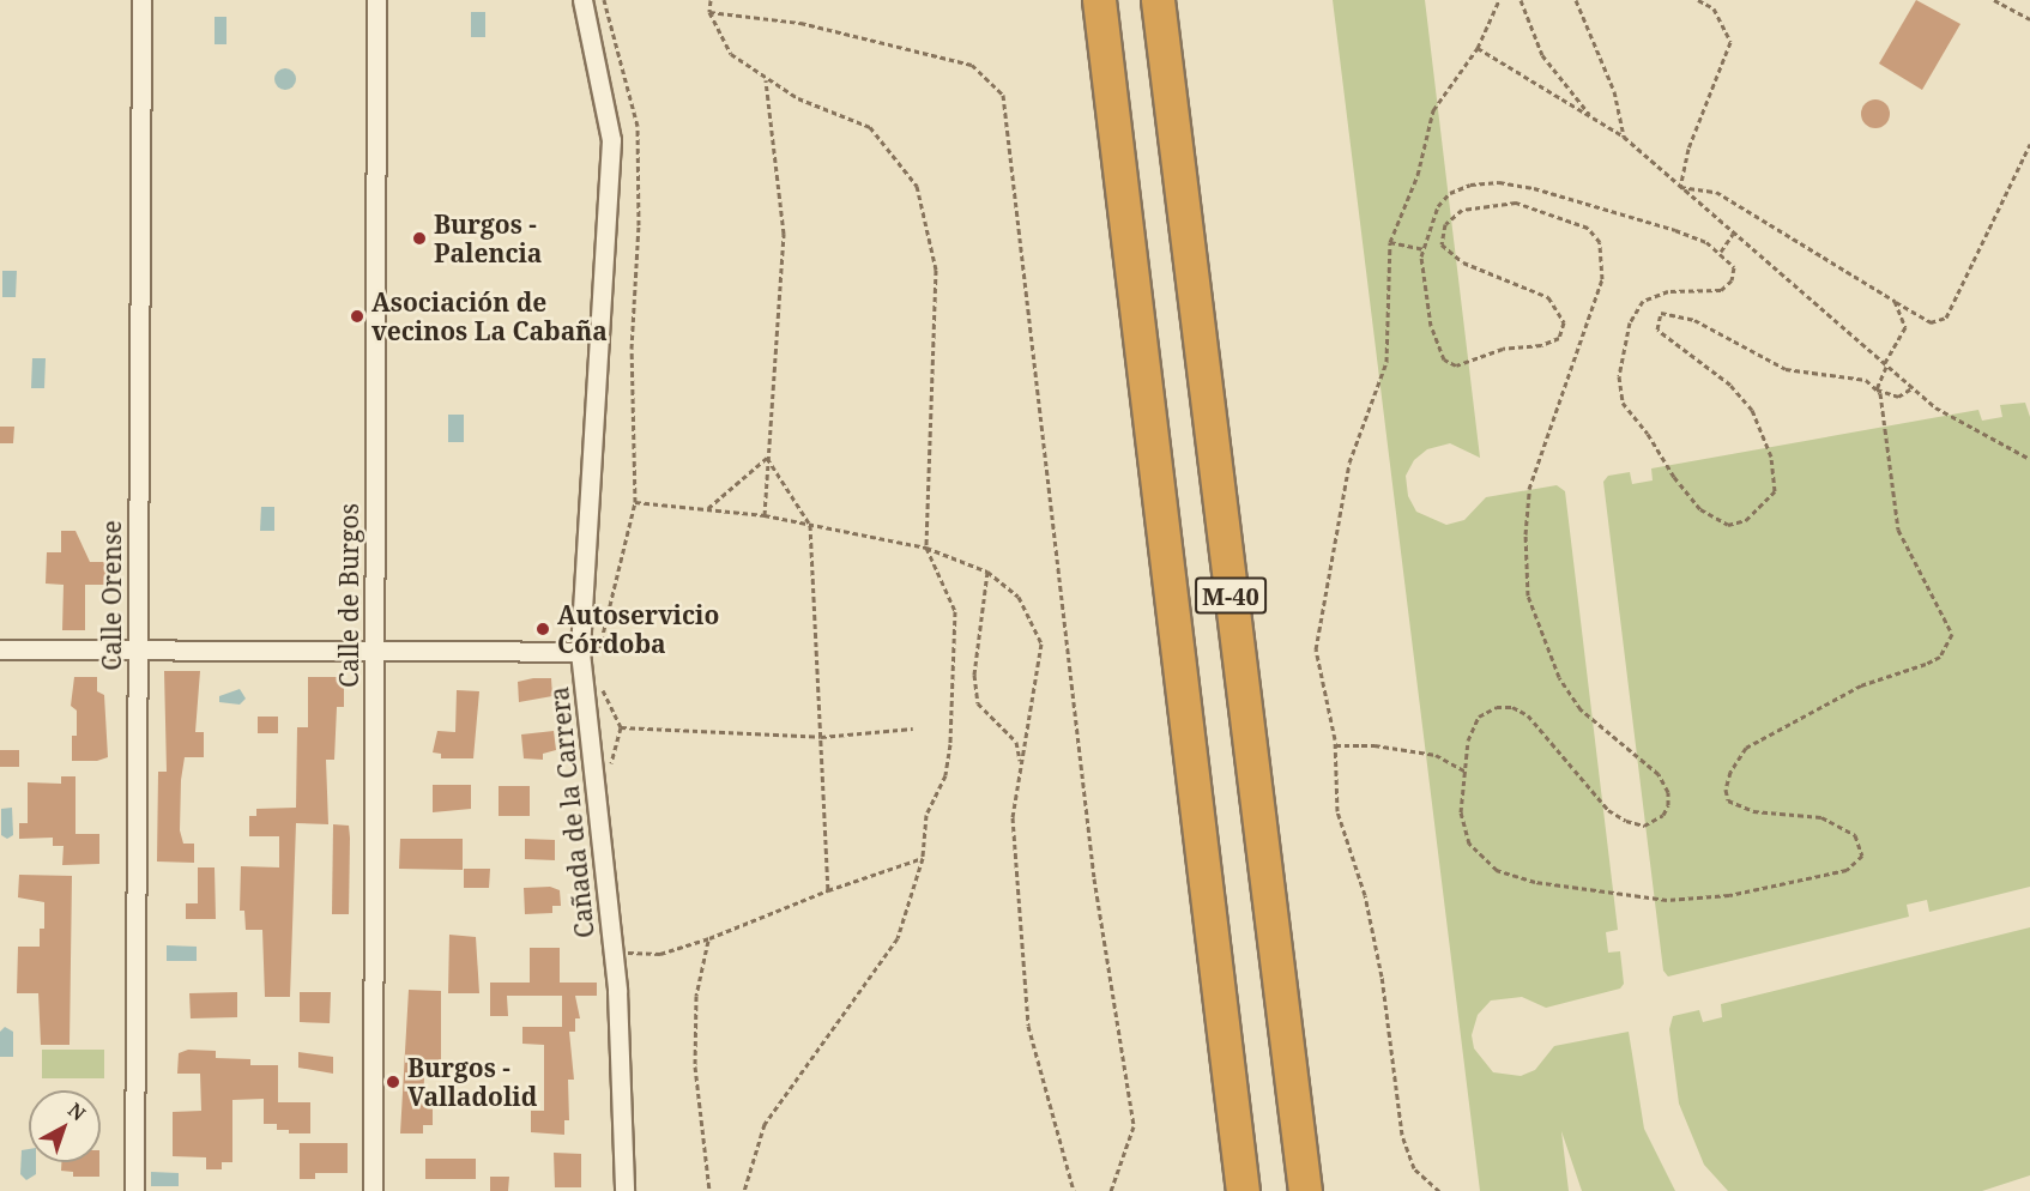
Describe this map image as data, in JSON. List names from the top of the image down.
{
  "streets": {
    "highway": ["M-40"],
    "street": ["Calle Orense", "Calle de Burgos", "Cañada de la Carrera"]
  },
  "places": [
    "Burgos - Palencia",
    "Asociación de vecinos La Cabaña",
    "Autoservicio Córdoba",
    "Burgos - Valladolid"
  ],
  "north": "top right"
}
